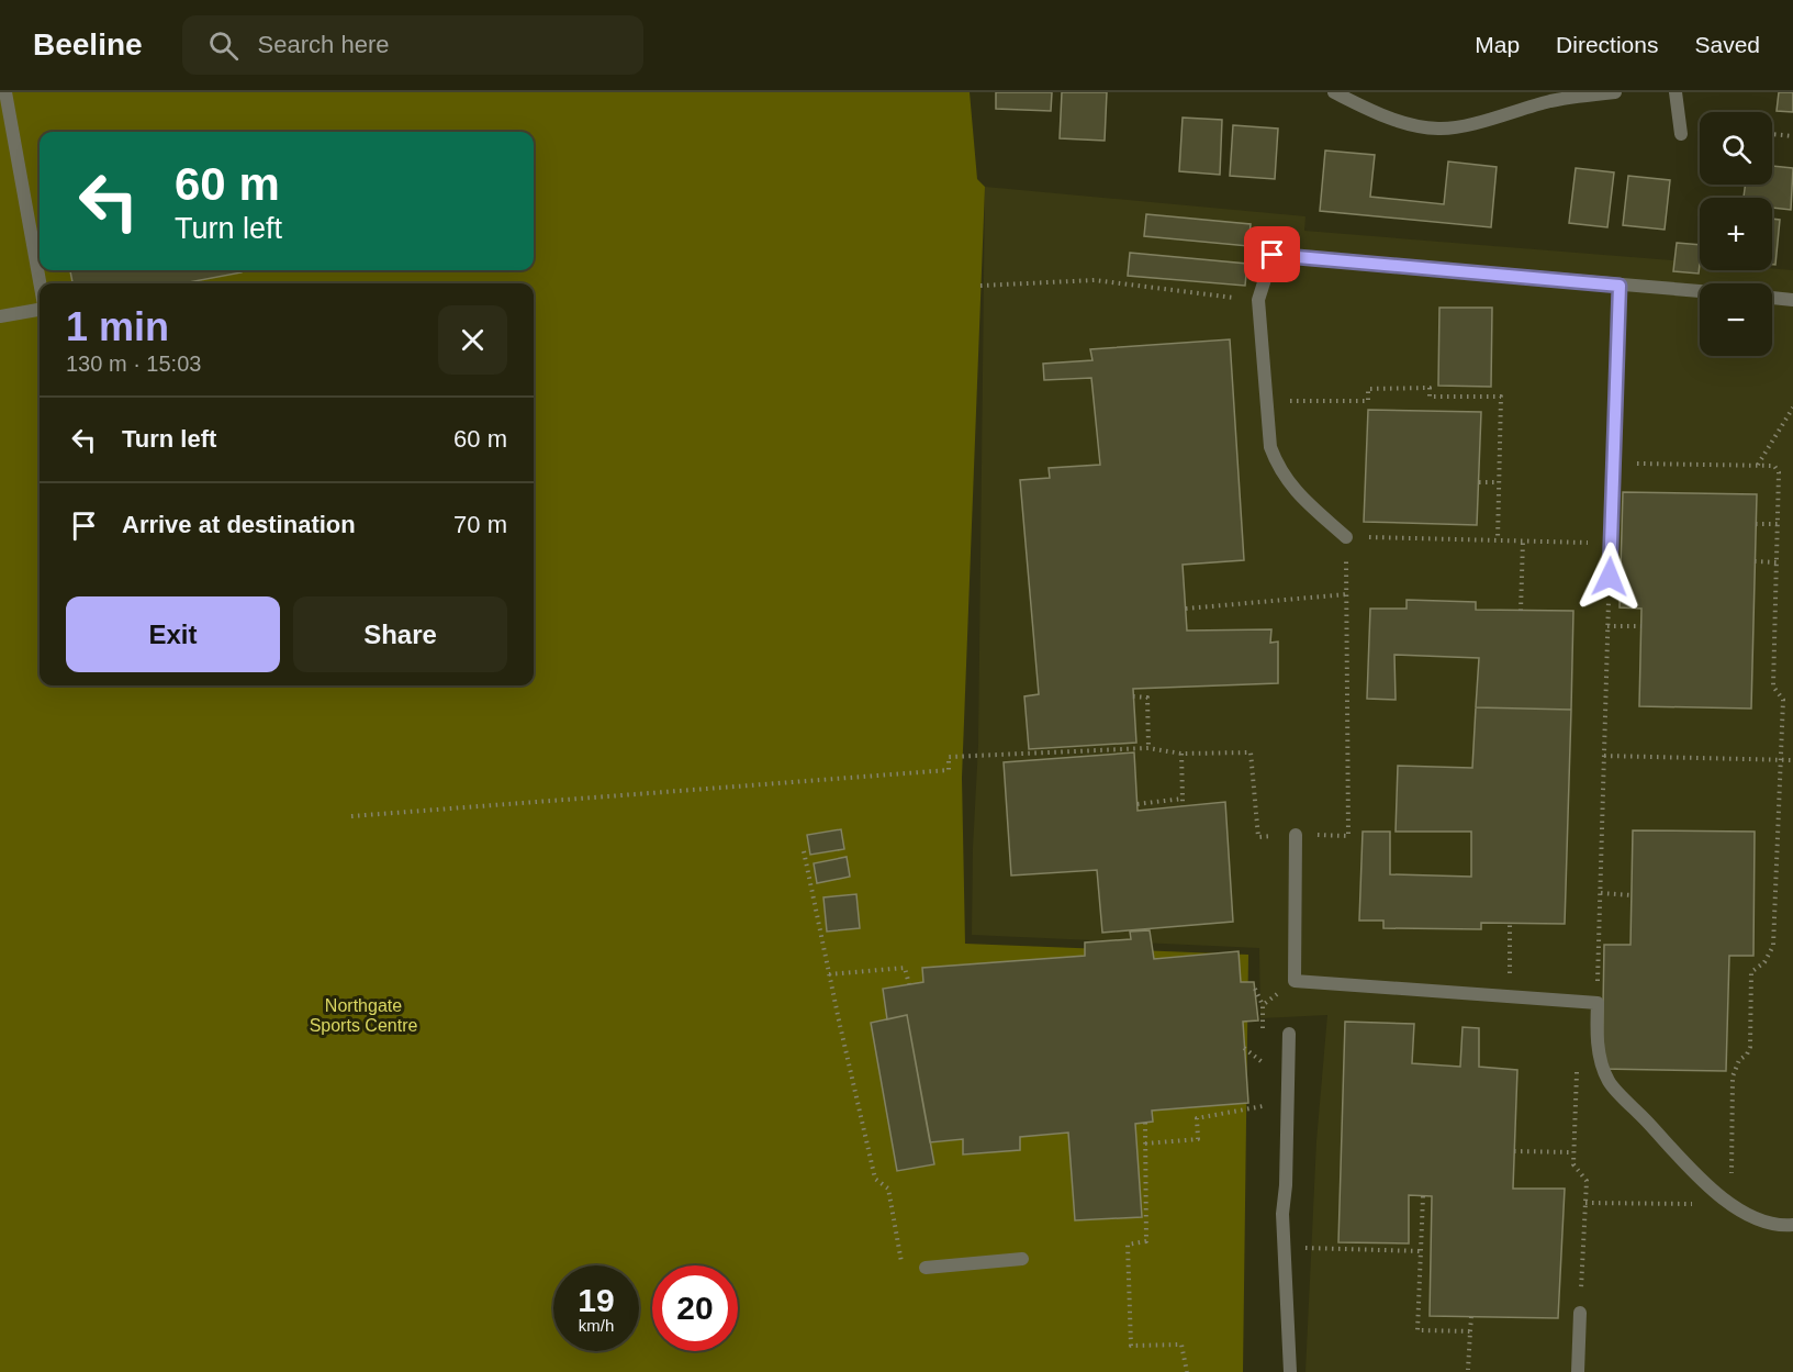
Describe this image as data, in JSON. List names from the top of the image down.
{
  "parks": ["Northgate Sports Centre"],
  "page": {
    "header": "Beeline",
    "search": "Search here",
    "nav": ["Map", "Directions", "Saved"],
    "map_buttons": ["+", "−"],
    "turn": ["60 m", "Turn left"],
    "heading": ["1 min", "130 m · 15:03"],
    "list": [
      {
        "name": "Turn left",
        "value": "60 m"
      },
      {
        "name": "Arrive at destination",
        "value": "70 m"
      }
    ],
    "buttons": ["Exit", "Share"],
    "speed": "19 km/h",
    "limit": "20"
  }
}
